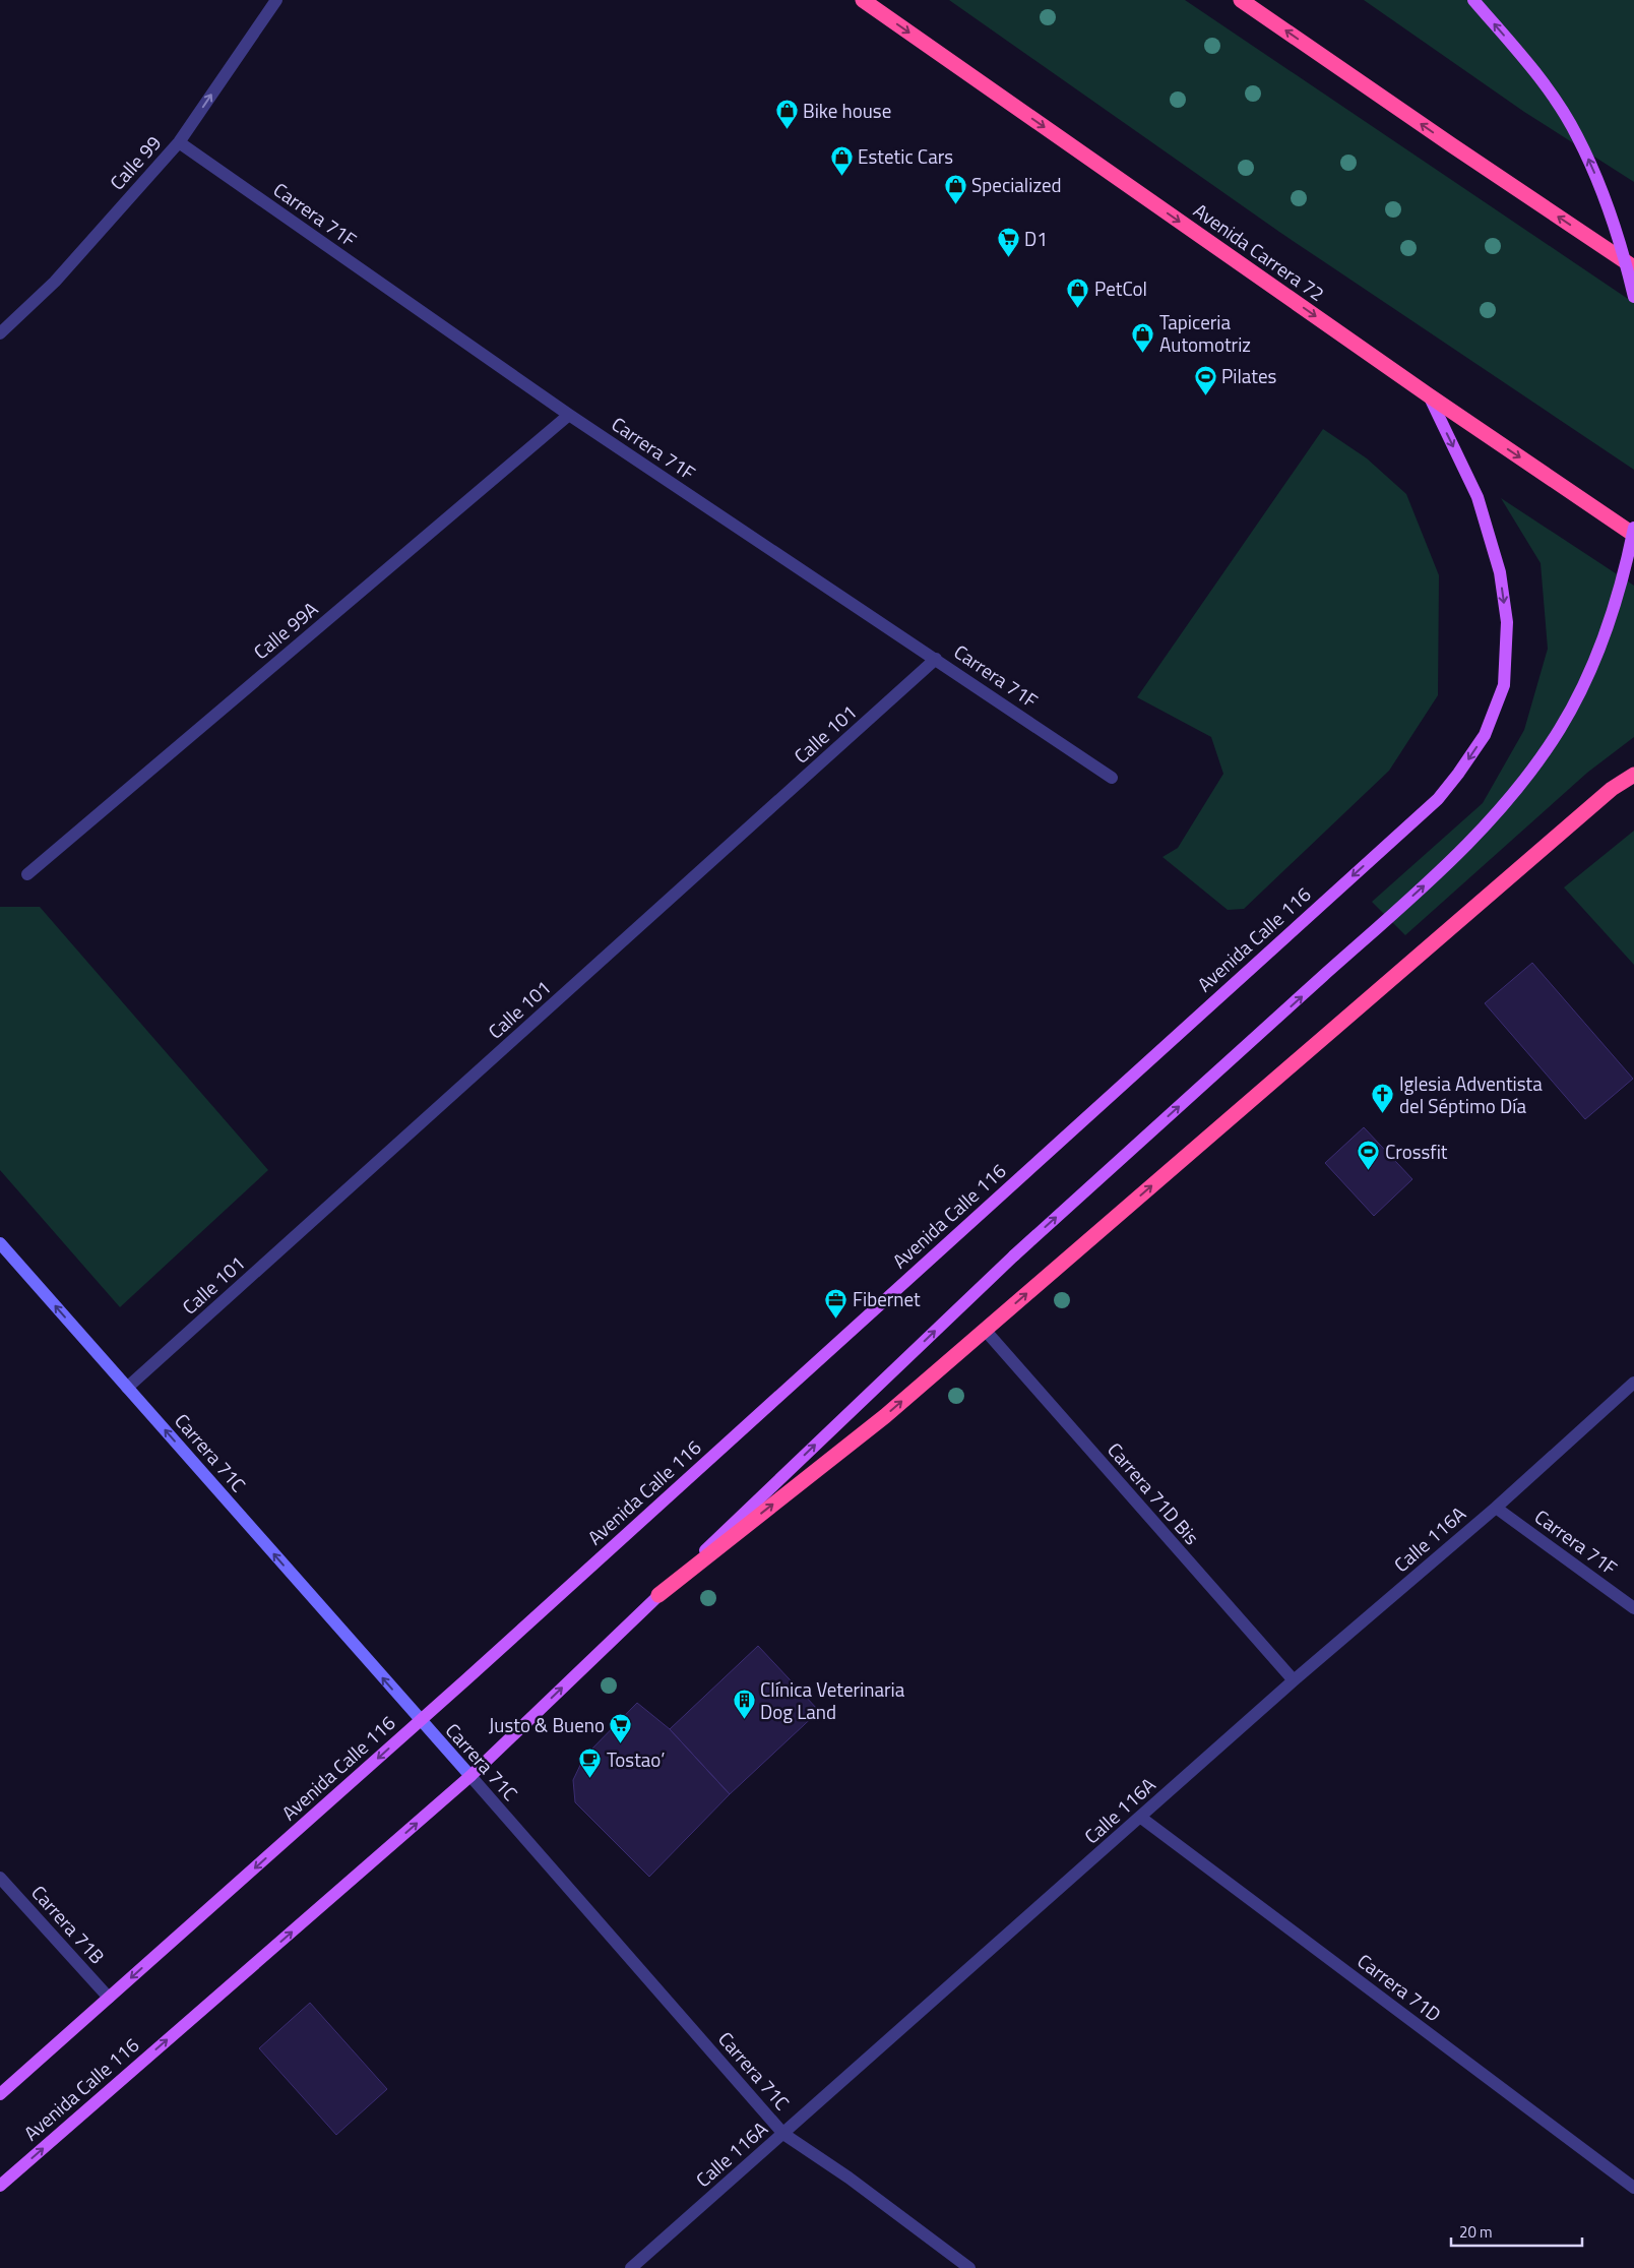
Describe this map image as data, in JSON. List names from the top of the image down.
{
  "streets": {
    "highway": ["Avenida Carrera 72"],
    "main road": ["Avenida Calle 116"],
    "street": [
      "Calle 99",
      "Carrera 71F",
      "Calle 99A",
      "Calle 101",
      "Carrera 71C",
      "Carrera 71D Bis",
      "Calle 116A",
      "Carrera 71B",
      "Carrera 71D"
    ]
  },
  "crossings": [
    ["Calle 99", "Carrera 71F"],
    ["Carrera 71F", "Calle 99A"],
    ["Carrera 71F", "Calle 101"],
    ["Carrera 71F", "Calle 116A"],
    ["Avenida Carrera 72", "Avenida Calle 116"],
    ["Calle 101", "Carrera 71C"],
    ["Avenida Calle 116", "Carrera 71C"],
    ["Avenida Calle 116", "Carrera 71B"],
    ["Carrera 71C", "Calle 116A"],
    ["Carrera 71D Bis", "Calle 116A"],
    ["Calle 116A", "Carrera 71D"]
  ],
  "one_way": ["Calle 99", "Avenida Carrera 72", "Carrera 71C"],
  "places": {
    "shop": [
      "Bike house",
      "Estetic Cars",
      "Specialized",
      "PetCol",
      "Tapiceria Automotriz"
    ],
    "supermarket": ["D1", "Justo & Bueno"],
    "sports": ["Pilates", "Crossfit"],
    "church": ["Iglesia Adventista del Séptimo Día"],
    "office": ["Fibernet"],
    "building": ["Clínica Veterinaria Dog Land"],
    "cafe": ["Tostao’"]
  },
  "scale_bar": "20 m"
}
